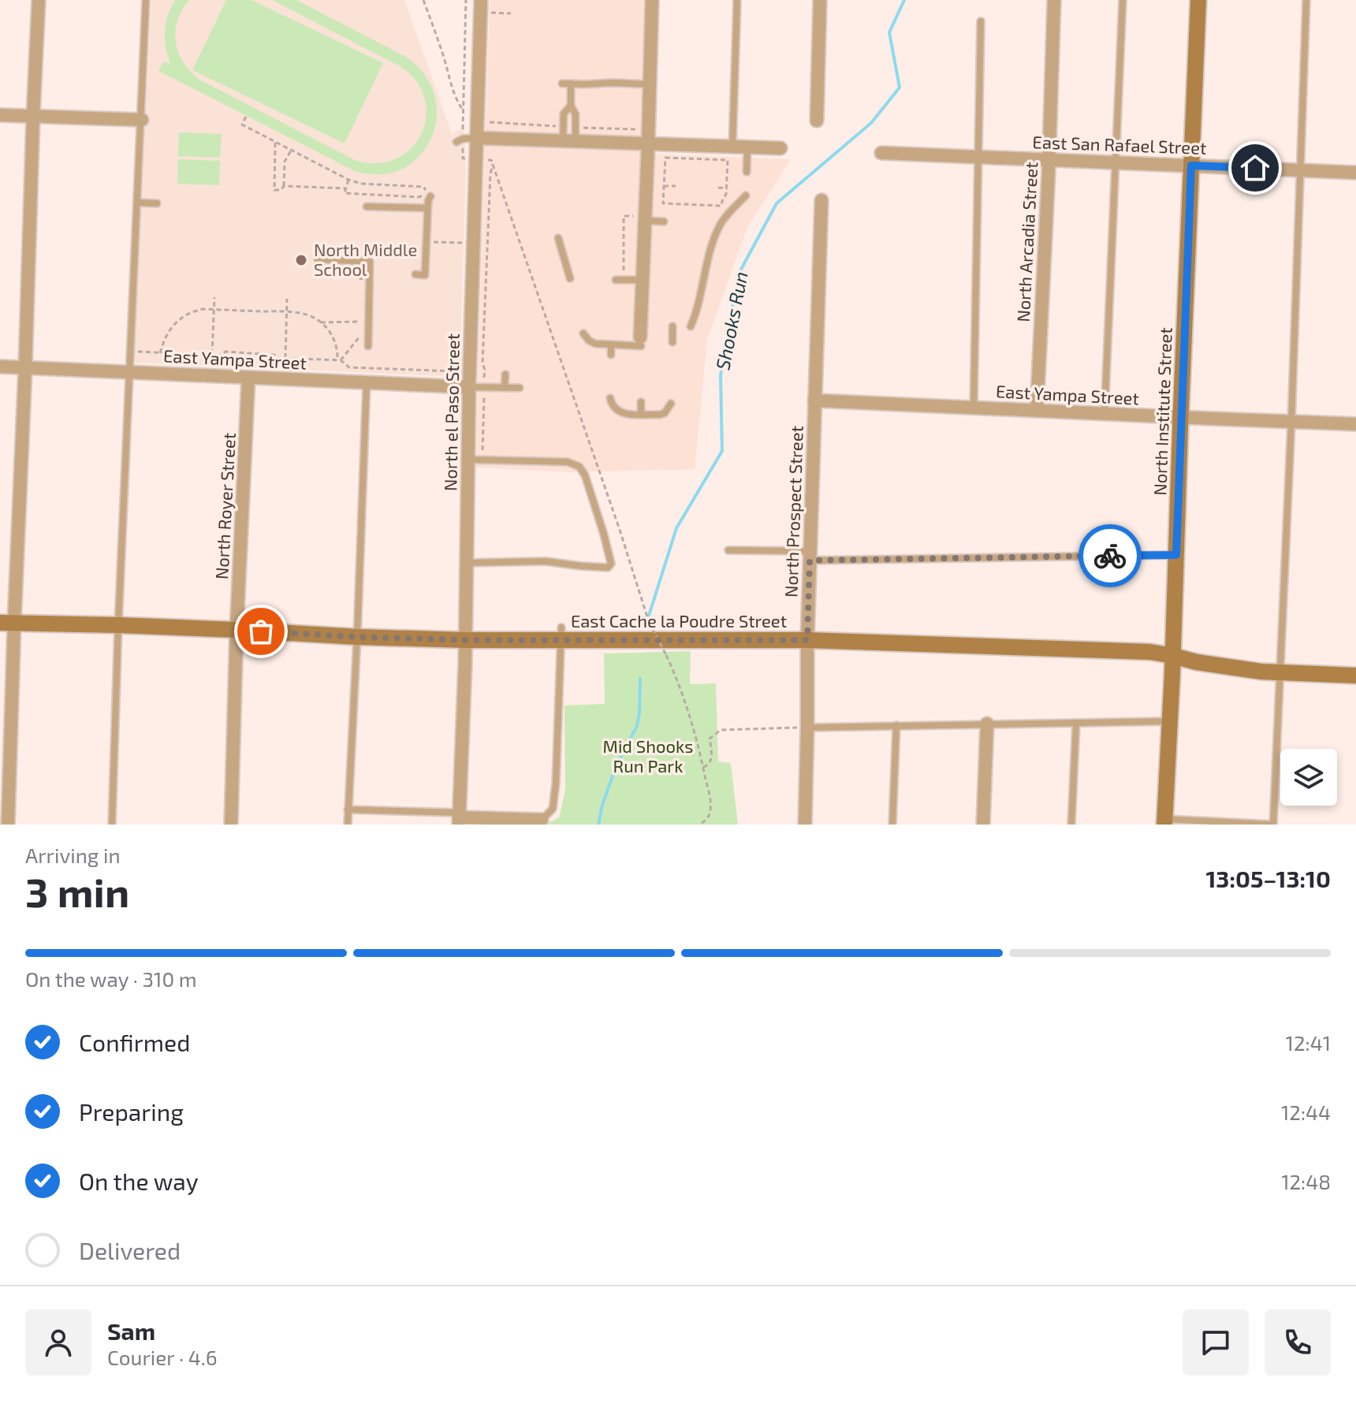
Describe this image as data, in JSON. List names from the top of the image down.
{
  "streets": {
    "street": [
      "East San Rafael Street",
      "North Arcadia Street",
      "East Yampa Street",
      "North Institute Street",
      "North el Paso Street",
      "North Royer Street",
      "North Prospect Street",
      "East Cache la Poudre Street"
    ]
  },
  "crossings": [
    ["East San Rafael Street", "North Arcadia Street"],
    ["East San Rafael Street", "North Institute Street"],
    ["North Arcadia Street", "East Yampa Street"],
    ["East Yampa Street", "North Institute Street"],
    ["East Yampa Street", "North el Paso Street"],
    ["East Yampa Street", "North Royer Street"],
    ["East Yampa Street", "North Prospect Street"],
    ["North Institute Street", "East Cache la Poudre Street"],
    ["North el Paso Street", "East Cache la Poudre Street"],
    ["North Royer Street", "East Cache la Poudre Street"],
    ["North Prospect Street", "East Cache la Poudre Street"]
  ],
  "water": ["Shooks Run"],
  "parks": ["Mid Shooks Run Park"],
  "places": ["North Middle School"],
  "page": {
    "heading": ["3 min", "Arriving in", "13:05–13:10"],
    "panel": ["Sam", "Courier · 4.6"],
    "bar": "On the way · 310 m",
    "list": [
      ["Confirmed", "12:41"],
      ["Preparing", "12:44"],
      ["On the way", "12:48"],
      "Delivered"
    ]
  }
}
